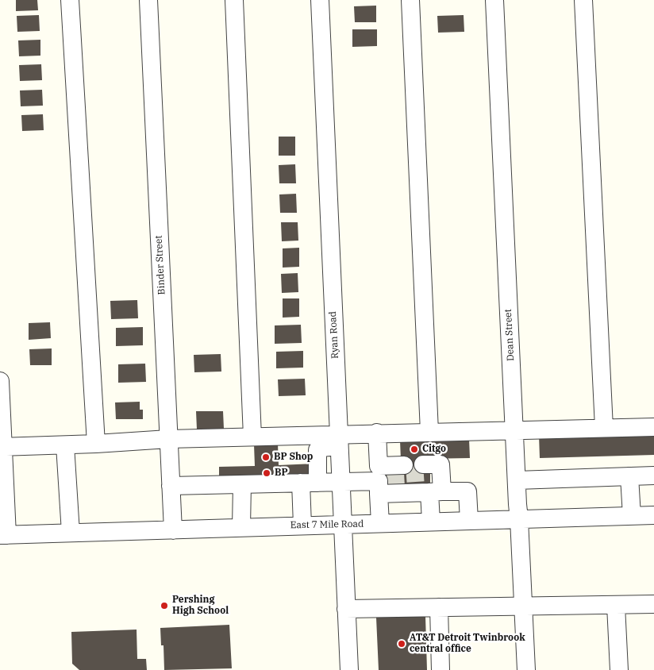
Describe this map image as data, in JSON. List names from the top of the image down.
{
  "streets": {
    "street": [
      "Binder Street",
      "Ryan Road",
      "Dean Street",
      "East 7 Mile Road"
    ]
  },
  "crossings": [
    ["Binder Street", "East 7 Mile Road"],
    ["Ryan Road", "East 7 Mile Road"],
    ["Dean Street", "East 7 Mile Road"]
  ],
  "places": [
    "Citgo",
    "BP Shop",
    "BP",
    "Pershing High School",
    "AT&T Detroit Twinbrook central office"
  ]
}
